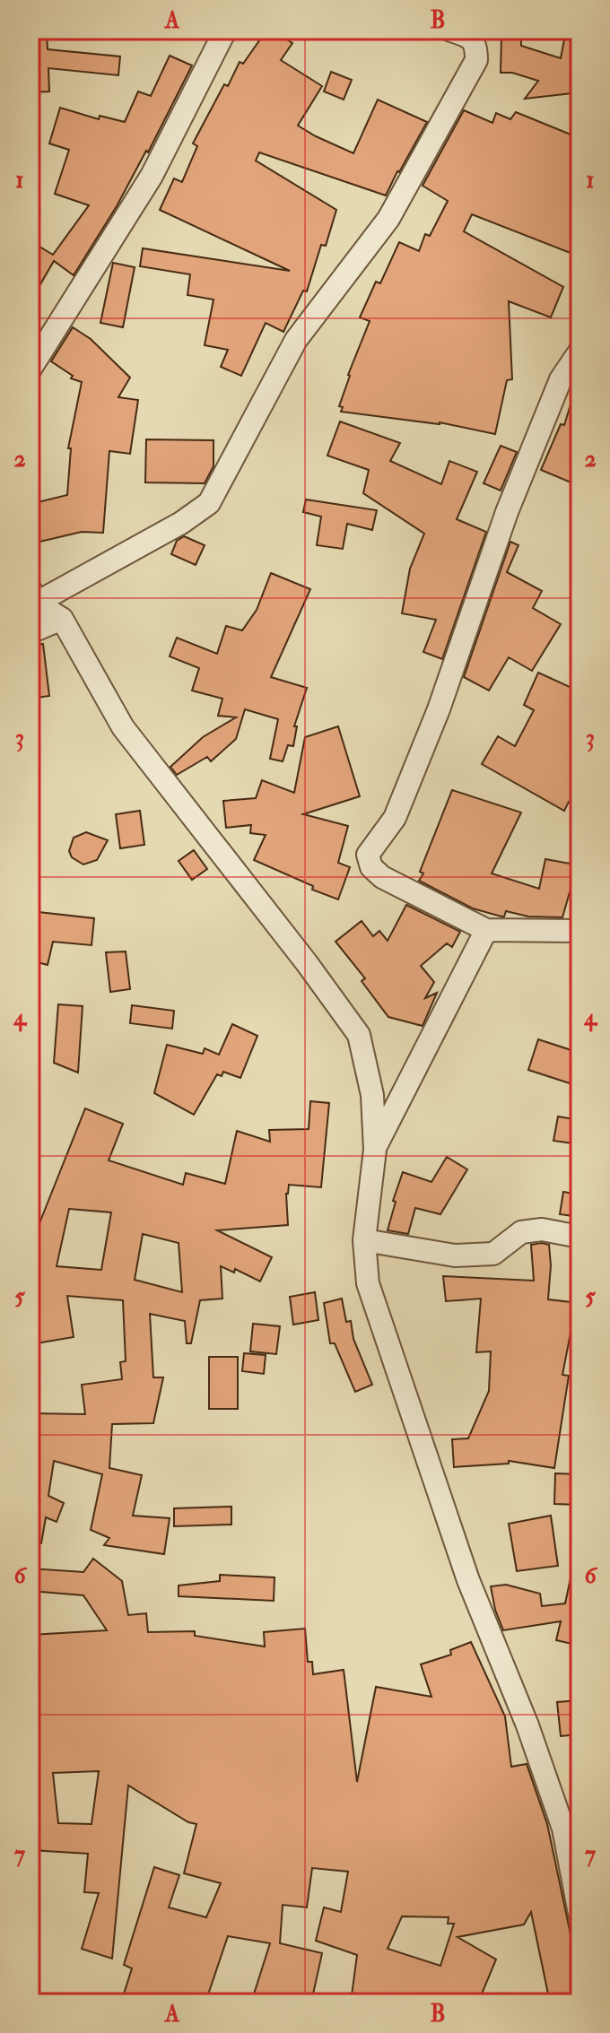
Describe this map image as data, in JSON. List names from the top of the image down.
{
  "grid": {
    "columns": ["A", "B"],
    "rows": [
      "1",
      "2",
      "3",
      "4",
      "5",
      "6",
      "7"
    ]
  }
}
